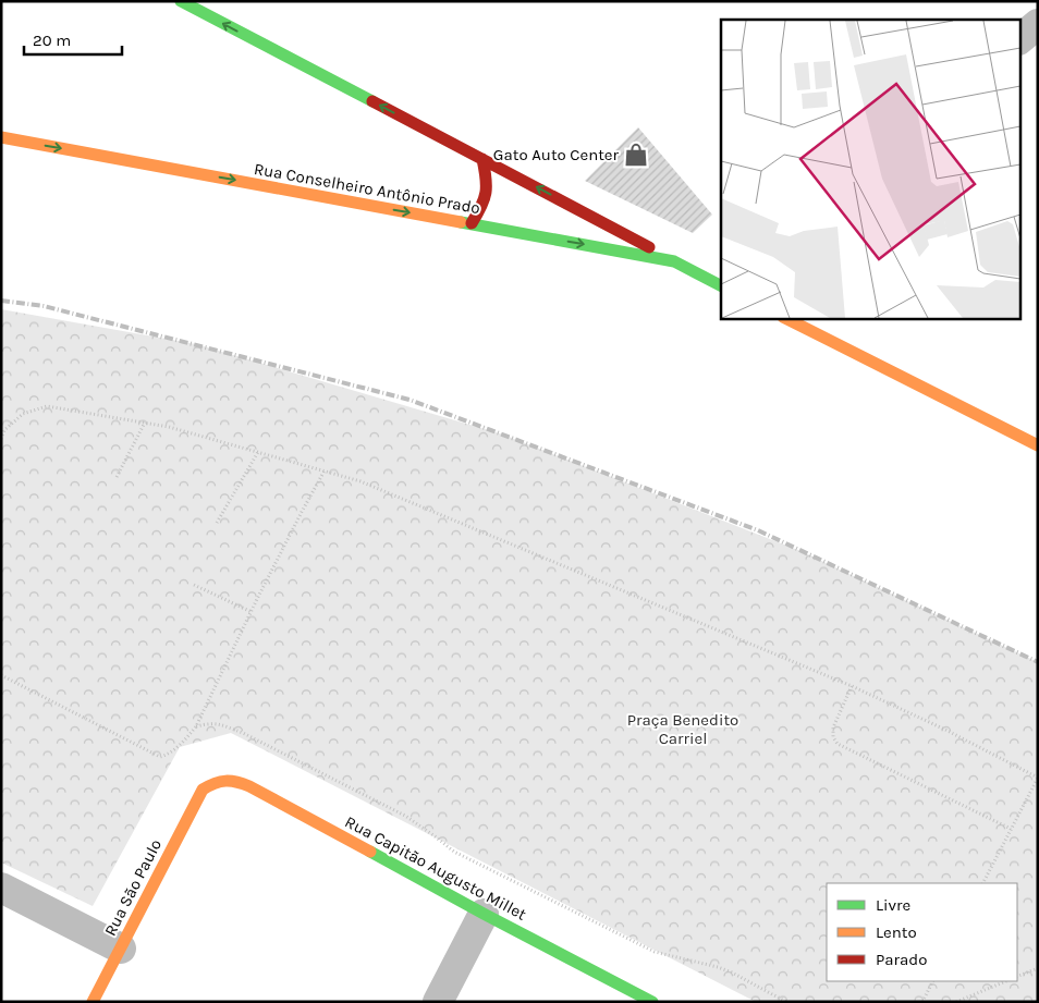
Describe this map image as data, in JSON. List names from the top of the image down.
{
  "streets": {
    "main road": ["Rua Conselheiro Antônio Prado", "Rua Capitão Augusto Millet", "Rua São Paulo"]
  },
  "crossings": [
    ["Rua Capitão Augusto Millet", "Rua São Paulo"]
  ],
  "parks": ["Praça Benedito Carriel"],
  "places": {
    "shop": ["Gato Auto Center"]
  },
  "legend": ["Livre", "Lento", "Parado"],
  "scale_bar": "20 m"
}
